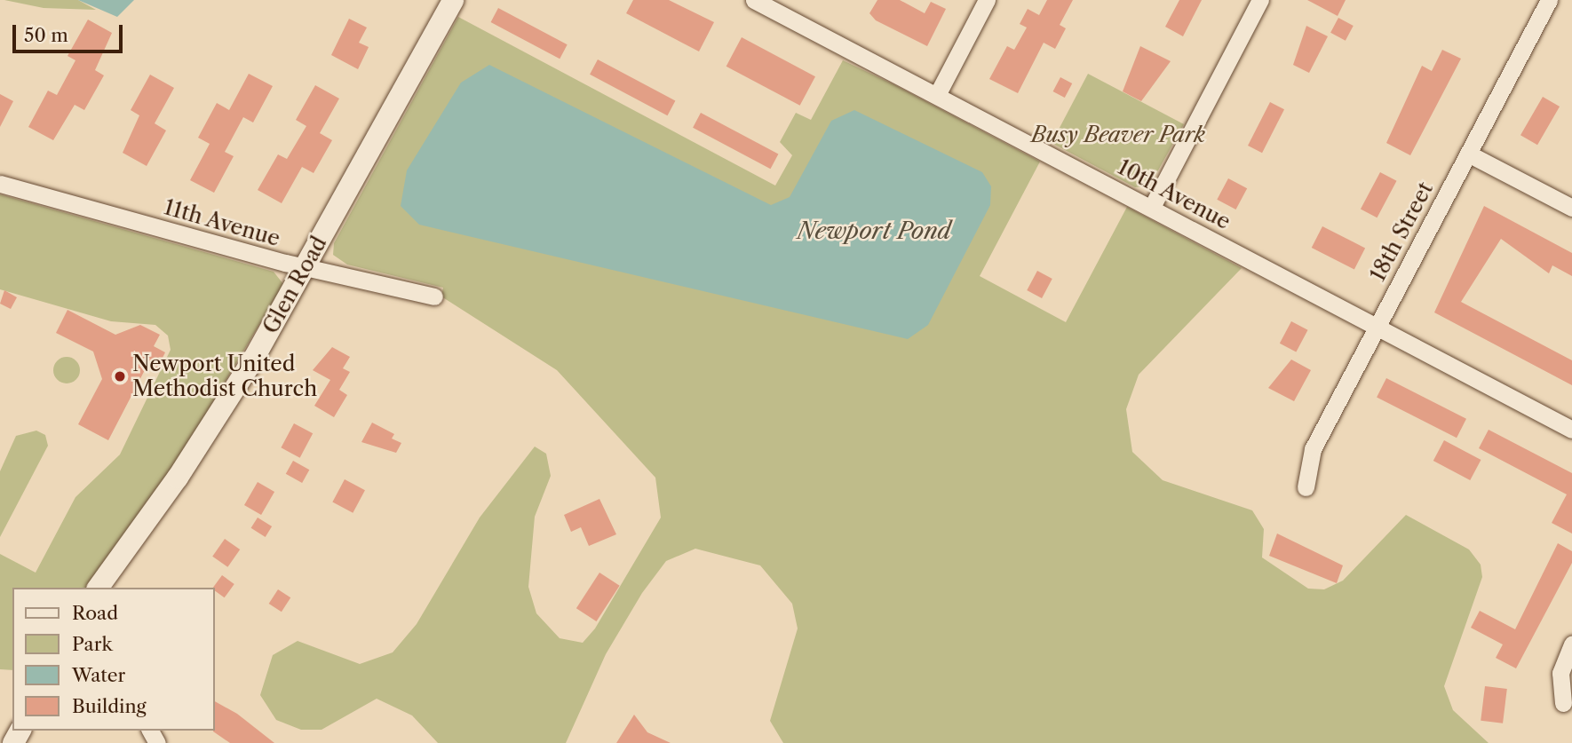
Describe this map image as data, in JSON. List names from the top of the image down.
{
  "streets": {
    "street": [
      "10th Avenue",
      "11th Avenue",
      "18th Street",
      "Glen Road"
    ]
  },
  "crossings": [
    ["10th Avenue", "18th Street"],
    ["11th Avenue", "Glen Road"]
  ],
  "water": ["Newport Pond"],
  "parks": ["Busy Beaver Park"],
  "places": ["Newport United Methodist Church"],
  "legend": [
    "Road",
    "Park",
    "Water",
    "Building"
  ],
  "scale_bar": "50 m"
}
